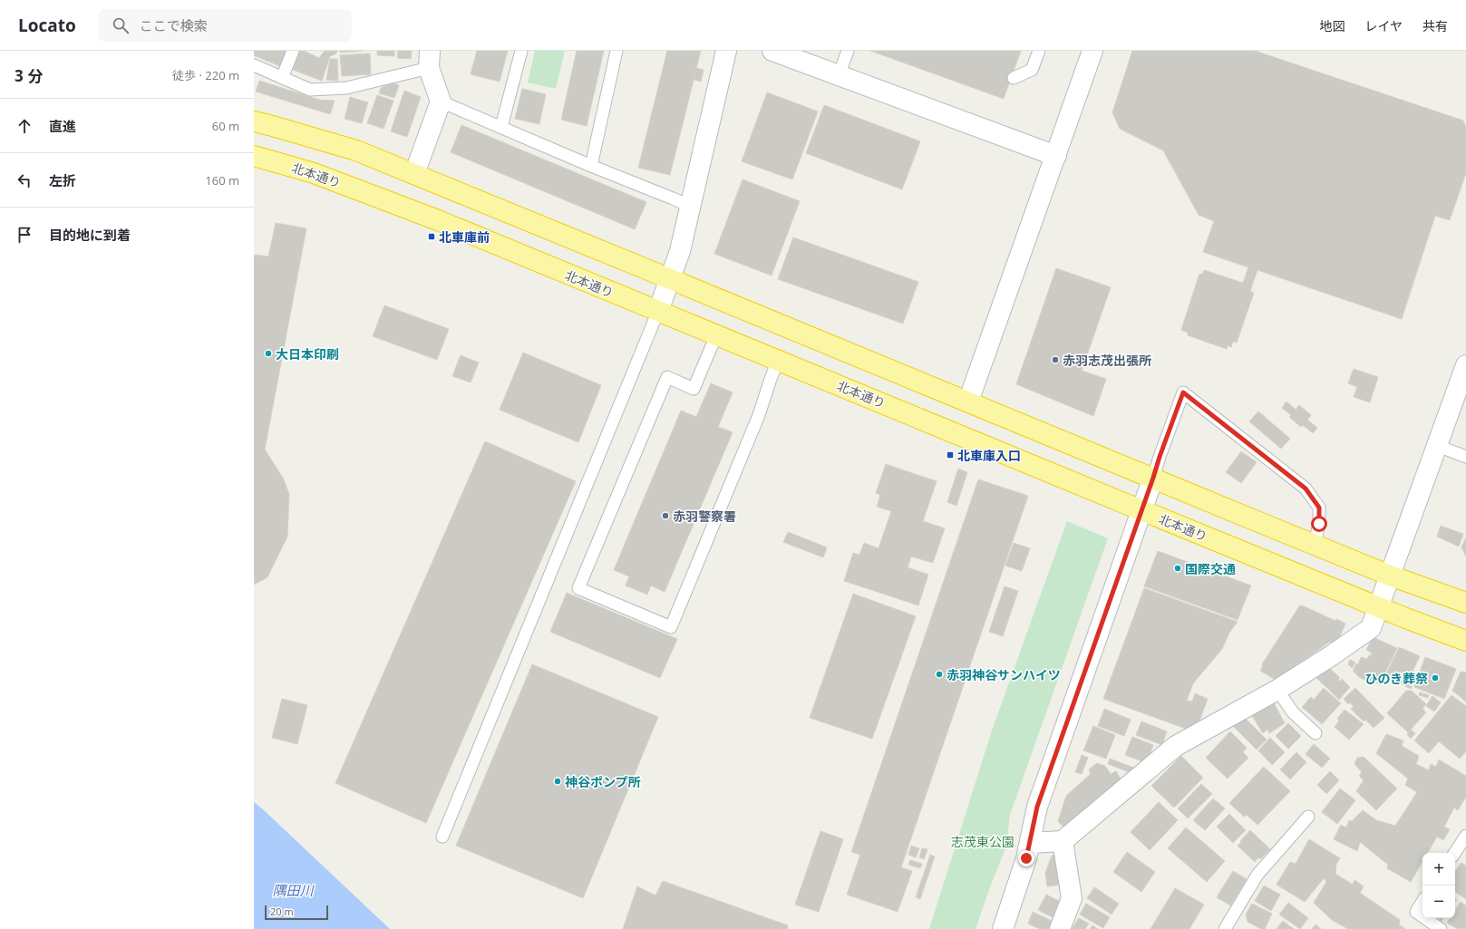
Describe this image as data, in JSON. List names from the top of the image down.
{
  "streets": {
    "highway": ["北本通り"]
  },
  "water": ["隅田川"],
  "parks": ["志茂東公園"],
  "places": {
    "transit": ["北車庫前", "北車庫入口"],
    "other": [
      "大日本印刷",
      "赤羽志茂出張所",
      "赤羽警察署",
      "国際交通",
      "赤羽神谷サンハイツ",
      "ひのき葬祭",
      "神谷ポンプ所"
    ]
  },
  "scale_bar": "20 m",
  "page": {
    "header": "Locato",
    "search": "ここで検索",
    "nav": ["地図", "レイヤ", "共有"],
    "heading": ["3 分", "徒歩 · 220 m"],
    "list": [
      ["直進", "60 m"],
      ["左折", "160 m"],
      "目的地に到着"
    ],
    "map_buttons": ["+", "−"],
    "scale": "20 m"
  }
}
